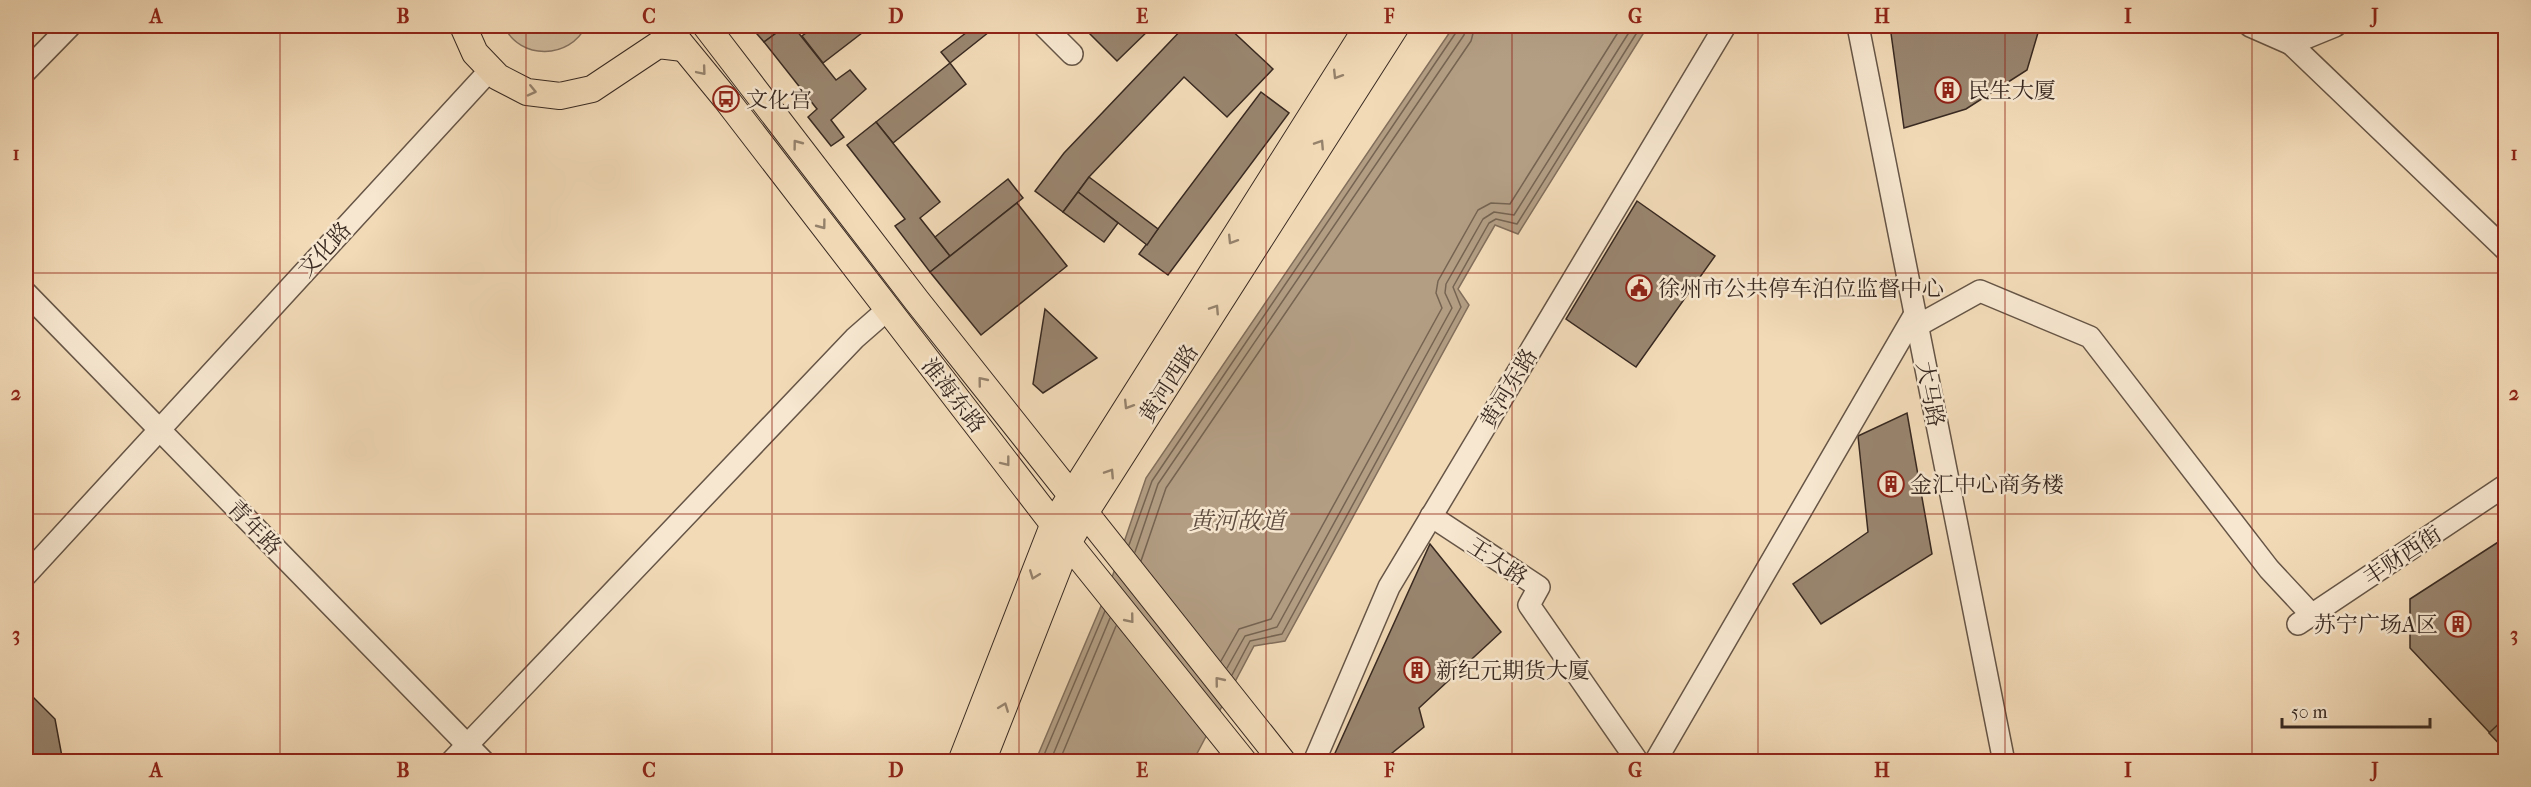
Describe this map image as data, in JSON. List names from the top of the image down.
{
  "streets": {
    "main road": ["黄河西路", "淮海东路"],
    "street": [
      "文化路",
      "黄河东路",
      "大马路",
      "青年路",
      "丰财西街",
      "王大路"
    ]
  },
  "crossings": [
    ["文化路", "青年路"],
    ["黄河西路", "淮海东路"],
    ["黄河东路", "王大路"],
    ["大马路", "丰财西街"]
  ],
  "water": ["黄河故道"],
  "places": {
    "building": [
      "民生大厦",
      "金汇中心商务楼",
      "苏宁广场A区",
      "新纪元期货大厦"
    ],
    "bus stop": ["文化宫"],
    "public building": ["徐州市公共停车泊位监督中心"]
  },
  "scale_bar": "50 m",
  "grid": {
    "columns": [
      "A",
      "B",
      "C",
      "D",
      "E",
      "F",
      "G",
      "H",
      "I",
      "J"
    ],
    "rows": ["1", "2", "3"]
  }
}
